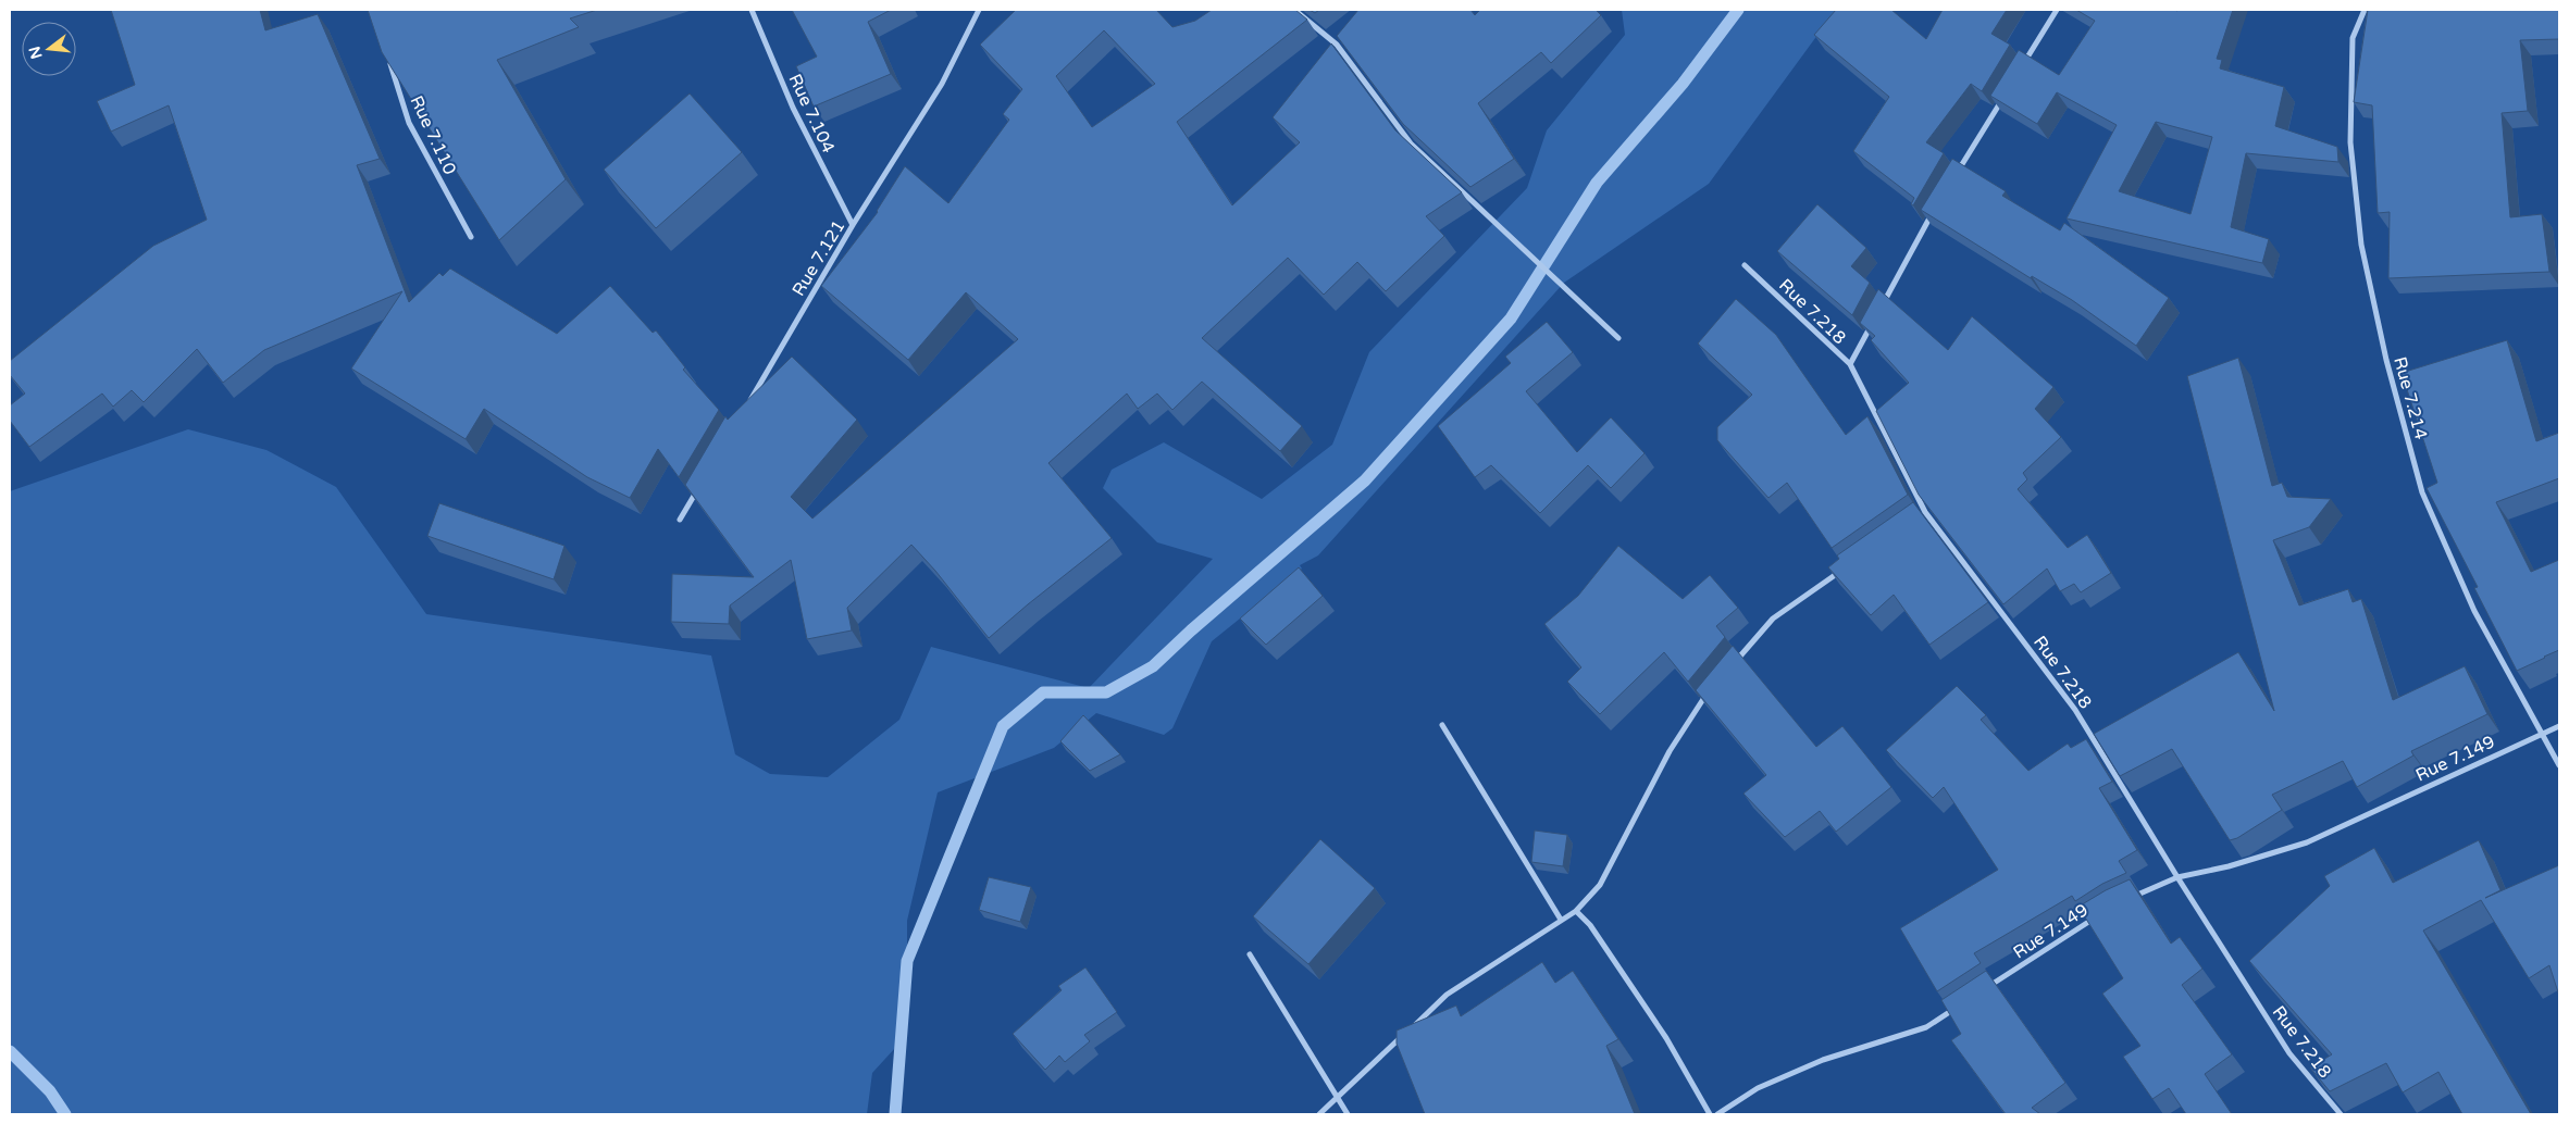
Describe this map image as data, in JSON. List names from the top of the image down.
{
  "streets": {
    "street": [
      "Rue 7.104",
      "Rue 7.110",
      "Rue 7.121",
      "Rue 7.218",
      "Rue 7.214",
      "Rue 7.149"
    ]
  },
  "crossings": [
    ["Rue 7.104", "Rue 7.121"],
    ["Rue 7.218", "Rue 7.149"],
    ["Rue 7.214", "Rue 7.149"]
  ],
  "north": "left"
}
